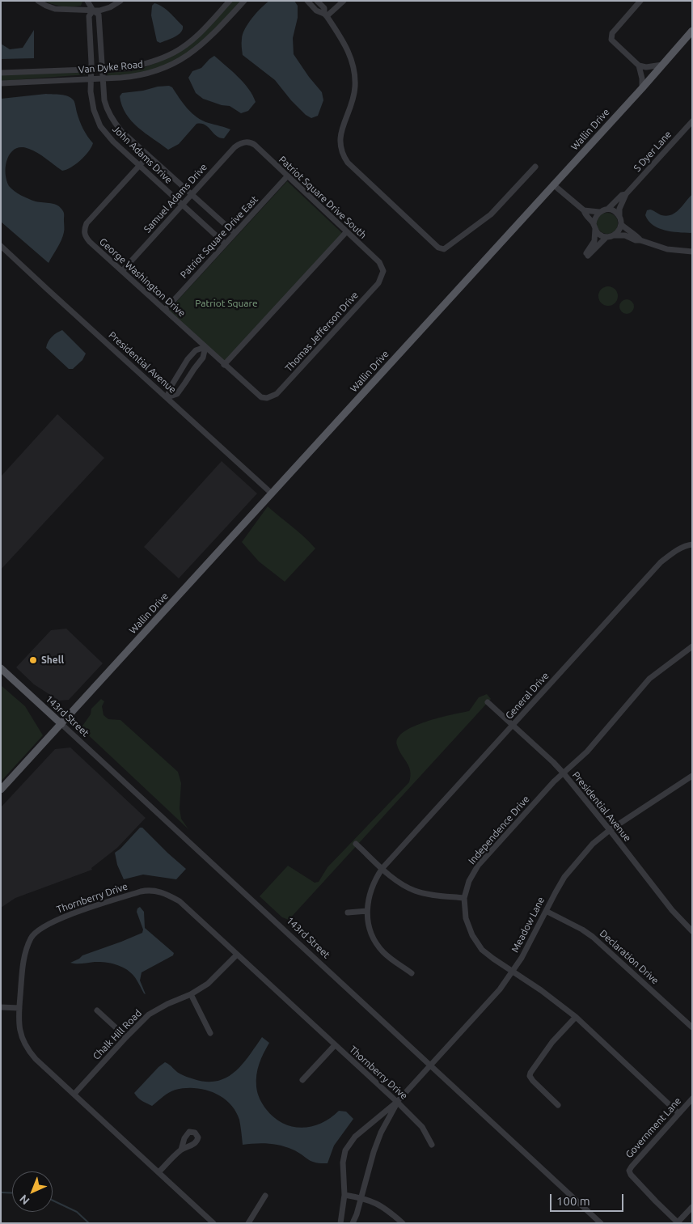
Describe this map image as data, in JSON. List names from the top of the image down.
{
  "streets": {
    "main road": ["Wallin Drive", "143rd Street"],
    "street": [
      "Van Dyke Road",
      "S Dyer Lane",
      "John Adams Drive",
      "Patriot Square Drive South",
      "Samuel Adams Drive",
      "Patriot Square Drive East",
      "George Washington Drive",
      "Thomas Jefferson Drive",
      "Presidential Avenue",
      "General Drive",
      "Independence Drive",
      "Thornberry Drive",
      "Meadow Lane",
      "Declaration Drive",
      "Chalk Hill Road",
      "Government Lane"
    ]
  },
  "crossings": [
    ["Van Dyke Road", "John Adams Drive"],
    ["Wallin Drive", "Presidential Avenue"],
    ["Wallin Drive", "143rd Street"],
    ["John Adams Drive", "Samuel Adams Drive"],
    ["John Adams Drive", "Patriot Square Drive East"],
    ["John Adams Drive", "George Washington Drive"],
    ["Patriot Square Drive South", "Samuel Adams Drive"],
    ["Patriot Square Drive South", "Patriot Square Drive East"],
    ["Patriot Square Drive South", "Thomas Jefferson Drive"],
    ["Samuel Adams Drive", "George Washington Drive"],
    ["Patriot Square Drive East", "George Washington Drive"],
    ["George Washington Drive", "Thomas Jefferson Drive"],
    ["Presidential Avenue", "General Drive"],
    ["Presidential Avenue", "Independence Drive"],
    ["Presidential Avenue", "Meadow Lane"],
    ["143rd Street", "Meadow Lane"],
    ["Independence Drive", "Meadow Lane"],
    ["Independence Drive", "Government Lane"],
    ["Thornberry Drive", "Meadow Lane"],
    ["Thornberry Drive", "Chalk Hill Road"],
    ["Meadow Lane", "Declaration Drive"]
  ],
  "parks": ["Patriot Square"],
  "places": ["Shell"],
  "scale_bar": "100 m",
  "north": "bottom left"
}
